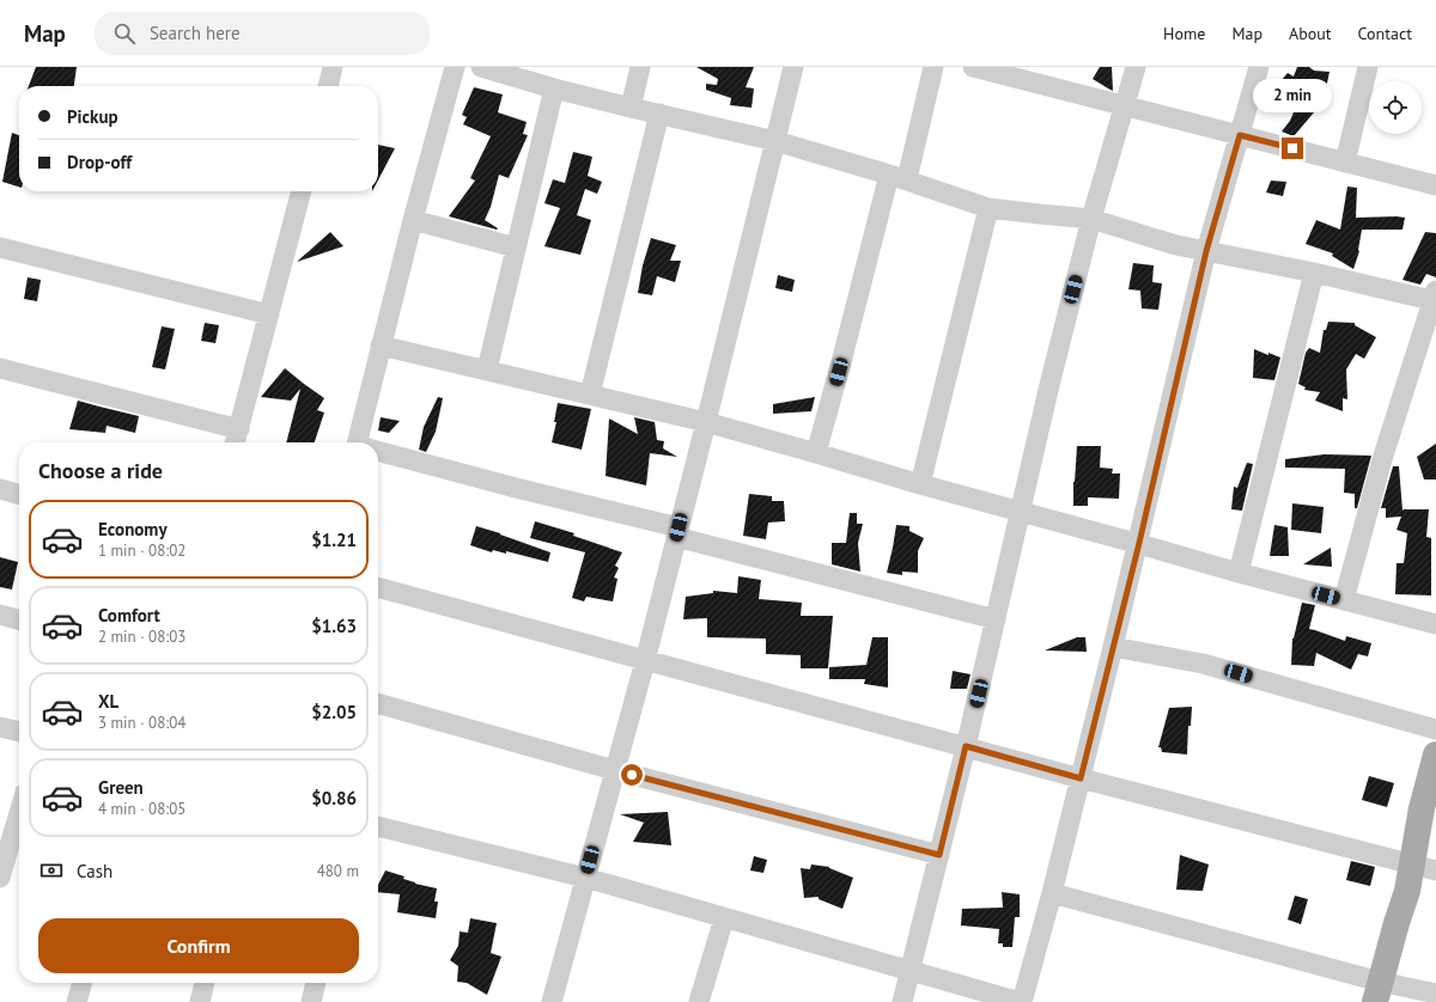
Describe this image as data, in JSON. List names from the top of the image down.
{
  "page": {
    "header": "Map",
    "search": "Search here",
    "nav": [
      "Home",
      "Map",
      "About",
      "Contact"
    ],
    "bubble": "2 min",
    "banner": ["Pickup", "Drop-off"],
    "heading": "Choose a ride",
    "list": [
      {
        "name": "Economy",
        "note": "1 min · 08:02",
        "value": "$1.21"
      },
      {
        "name": "Comfort",
        "note": "2 min · 08:03",
        "value": "$1.63"
      },
      {
        "name": "XL",
        "note": "3 min · 08:04",
        "value": "$2.05"
      },
      {
        "name": "Green",
        "note": "4 min · 08:05",
        "value": "$0.86"
      }
    ],
    "pay": ["Cash", "480 m"],
    "buttons": "Confirm"
  }
}
